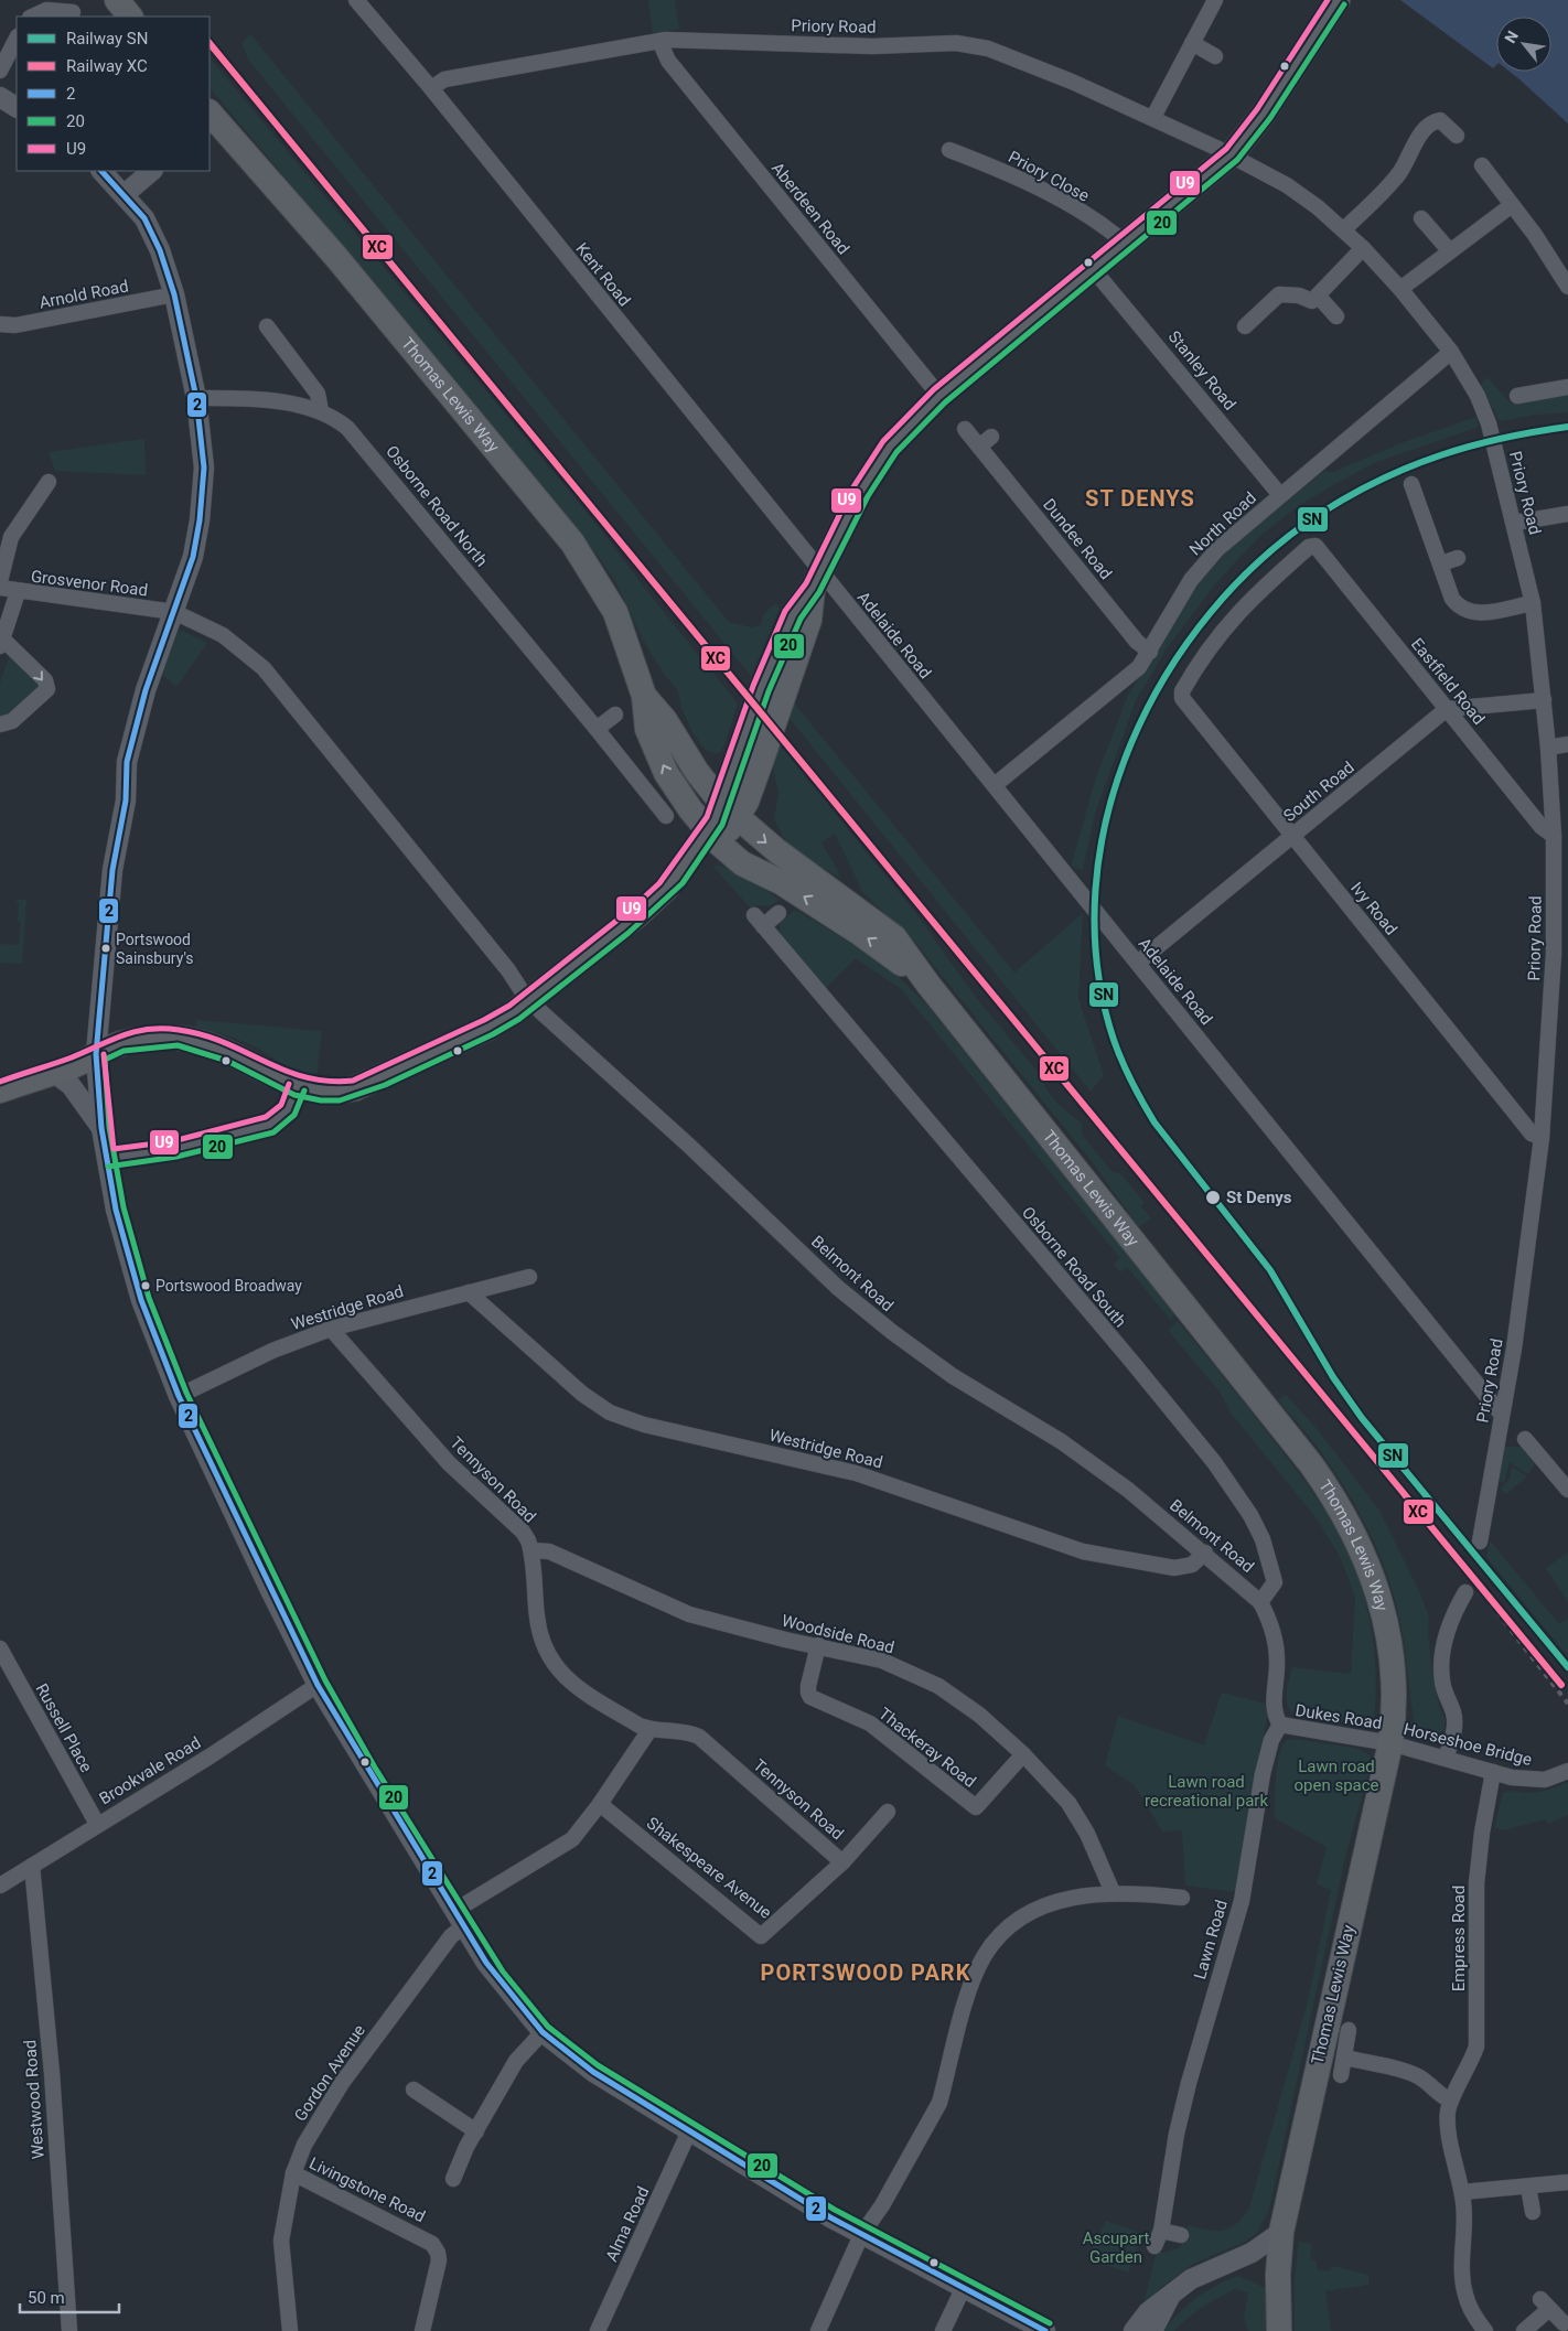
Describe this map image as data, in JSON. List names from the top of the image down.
{
  "streets": {
    "main road": ["Thomas Lewis Way"],
    "street": [
      "Priory Road",
      "Priory Close",
      "Aberdeen Road",
      "Kent Road",
      "Arnold Road",
      "Stanley Road",
      "Osborne Road North",
      "North Road",
      "Dundee Road",
      "Grosvenor Road",
      "Adelaide Road",
      "Eastfield Road",
      "South Road",
      "Ivy Road",
      "Osborne Road South",
      "Belmont Road",
      "Westridge Road",
      "Tennyson Road",
      "Woodside Road",
      "Dukes Road",
      "Russell Place",
      "Horseshoe Bridge",
      "Thackeray Road",
      "Brookvale Road",
      "Shakespeare Avenue",
      "Empress Road",
      "Lawn Road",
      "Gordon Avenue",
      "Westwood Road",
      "Livingstone Road",
      "Alma Road"
    ]
  },
  "crossings": [
    ["Priory Road", "Aberdeen Road"],
    ["Priory Road", "Kent Road"],
    ["Priory Road", "North Road"],
    ["Priory Road", "Adelaide Road"],
    ["Priory Road", "Eastfield Road"],
    ["Priory Road", "Ivy Road"],
    ["Kent Road", "Adelaide Road"],
    ["Stanley Road", "North Road"],
    ["Thomas Lewis Way", "Dukes Road"],
    ["Thomas Lewis Way", "Horseshoe Bridge"],
    ["North Road", "Dundee Road"],
    ["North Road", "Adelaide Road"],
    ["Grosvenor Road", "Belmont Road"],
    ["Adelaide Road", "South Road"],
    ["Eastfield Road", "South Road"],
    ["Eastfield Road", "Ivy Road"],
    ["South Road", "Ivy Road"],
    ["Osborne Road South", "Belmont Road"],
    ["Belmont Road", "Westridge Road"],
    ["Westridge Road", "Tennyson Road"],
    ["Tennyson Road", "Woodside Road"],
    ["Tennyson Road", "Shakespeare Avenue"],
    ["Tennyson Road", "Gordon Avenue"],
    ["Woodside Road", "Thackeray Road"],
    ["Dukes Road", "Horseshoe Bridge"],
    ["Dukes Road", "Lawn Road"],
    ["Russell Place", "Brookvale Road"],
    ["Horseshoe Bridge", "Empress Road"],
    ["Brookvale Road", "Westwood Road"],
    ["Shakespeare Avenue", "Gordon Avenue"],
    ["Gordon Avenue", "Livingstone Road"]
  ],
  "districts": ["ST DENYS", "PORTSWOOD PARK"],
  "parks": ["Lawn road open space", "Lawn road recreational park", "Ascupart Garden"],
  "places": ["Portswood Sainsbury's", "St Denys", "Portswood Broadway"],
  "lines": [
    "transit line U9",
    "transit line 20",
    "rail line XC",
    "transit line 2",
    "rail line SN"
  ],
  "legend": [
    "Railway SN",
    "Railway XC",
    "2",
    "20",
    "U9"
  ],
  "scale_bar": "50 m",
  "north": "top left"
}
